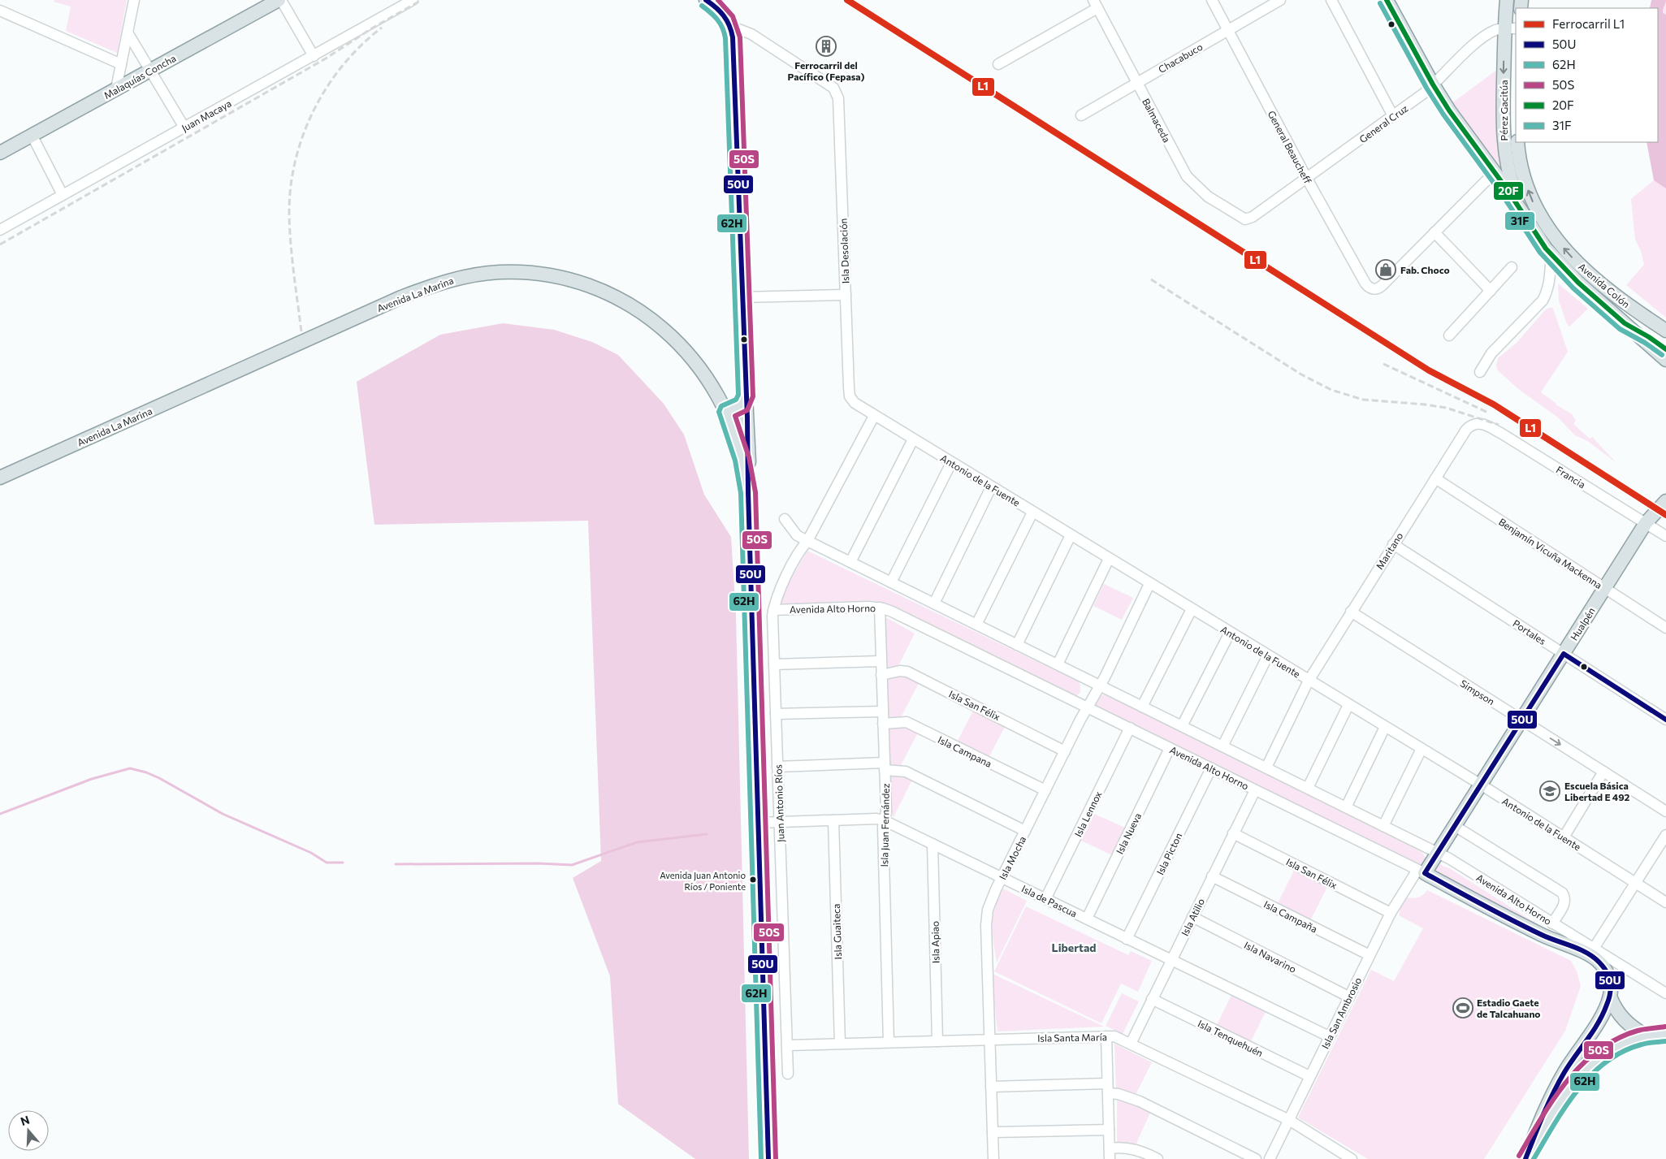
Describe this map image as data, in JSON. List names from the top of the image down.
{
  "streets": {
    "main road": [
      "Malaquías Concha",
      "Pérez Gacitúa",
      "Avenida Colón",
      "Avenida La Marina",
      "Avenida Alto Horno",
      "Hualpén"
    ],
    "street": [
      "Chacabuco",
      "Juan Macaya",
      "Balmaceda",
      "General Cruz",
      "General Beaucheff",
      "Isla Desolación",
      "Francia",
      "Antonio de la Fuente",
      "Maritano",
      "Benjamín Vicuña Mackenna",
      "Portales",
      "Simpson",
      "Isla San Félix",
      "Isla Campana",
      "Juan Antonio Ríos",
      "Isla Lennox",
      "Isla Juan Fernández",
      "Isla Nueva",
      "Isla Picton",
      "Isla Mocha",
      "Isla de Pascua",
      "Isla Campaña",
      "Isla Atilio",
      "Isla Guaiteca",
      "Isla Apiao",
      "Isla Navarino",
      "Isla San Ambrosio",
      "Isla Santa María",
      "Isla Tenquehuén"
    ]
  },
  "crossings": [
    ["Chacabuco", "Balmaceda"],
    ["Chacabuco", "General Beaucheff"],
    ["Pérez Gacitúa", "General Cruz"],
    ["Pérez Gacitúa", "Avenida Colón"],
    ["Balmaceda", "General Cruz"],
    ["General Cruz", "General Beaucheff"],
    ["General Cruz", "Avenida Colón"],
    ["Isla Desolación", "Antonio de la Fuente"],
    ["Francia", "Maritano"],
    ["Francia", "Hualpén"],
    ["Antonio de la Fuente", "Maritano"],
    ["Antonio de la Fuente", "Hualpén"],
    ["Antonio de la Fuente", "Isla Mocha"],
    ["Maritano", "Benjamín Vicuña Mackenna"],
    ["Maritano", "Portales"],
    ["Maritano", "Simpson"],
    ["Benjamín Vicuña Mackenna", "Hualpén"],
    ["Avenida Alto Horno", "Hualpén"],
    ["Avenida Alto Horno", "Juan Antonio Ríos"],
    ["Avenida Alto Horno", "Isla Lennox"],
    ["Avenida Alto Horno", "Isla Juan Fernández"],
    ["Avenida Alto Horno", "Isla Nueva"],
    ["Avenida Alto Horno", "Isla Picton"],
    ["Avenida Alto Horno", "Isla Mocha"],
    ["Avenida Alto Horno", "Isla Atilio"],
    ["Avenida Alto Horno", "Isla San Ambrosio"],
    ["Hualpén", "Portales"],
    ["Hualpén", "Simpson"],
    ["Hualpén", "Isla San Ambrosio"],
    ["Isla San Félix", "Isla Juan Fernández"],
    ["Isla San Félix", "Isla Mocha"],
    ["Isla San Félix", "Isla Atilio"],
    ["Isla San Félix", "Isla San Ambrosio"],
    ["Isla Campana", "Isla Juan Fernández"],
    ["Isla Campana", "Isla Mocha"],
    ["Juan Antonio Ríos", "Isla de Pascua"],
    ["Juan Antonio Ríos", "Isla Santa María"],
    ["Isla Lennox", "Isla de Pascua"],
    ["Isla Juan Fernández", "Isla de Pascua"],
    ["Isla Juan Fernández", "Isla Santa María"],
    ["Isla Nueva", "Isla de Pascua"],
    ["Isla Picton", "Isla de Pascua"],
    ["Isla Mocha", "Isla de Pascua"],
    ["Isla Mocha", "Isla Santa María"],
    ["Isla de Pascua", "Isla Atilio"],
    ["Isla de Pascua", "Isla Guaiteca"],
    ["Isla de Pascua", "Isla Apiao"],
    ["Isla de Pascua", "Isla San Ambrosio"],
    ["Isla Campaña", "Isla Atilio"],
    ["Isla Campaña", "Isla San Ambrosio"],
    ["Isla Atilio", "Isla Navarino"],
    ["Isla Atilio", "Isla Santa María"],
    ["Isla Atilio", "Isla Tenquehuén"],
    ["Isla Guaiteca", "Isla Santa María"],
    ["Isla Apiao", "Isla Santa María"],
    ["Isla Navarino", "Isla San Ambrosio"],
    ["Isla San Ambrosio", "Isla Santa María"],
    ["Isla San Ambrosio", "Isla Tenquehuén"]
  ],
  "districts": ["Libertad"],
  "places": {
    "building": ["Ferrocarril del Pacífico (Fepasa)"],
    "shop": ["Fab. Choco"],
    "school or university": ["Escuela Básica Libertad E 492"],
    "other": ["Avenida Juan Antonio Ríos / Poniente"],
    "sports": ["Estadio Gaete de Talcahuano"]
  },
  "lines": [
    "rail line L1",
    "transit line 50U",
    "transit line 50S",
    "transit line 20F",
    "transit line 31F",
    "transit line 62H"
  ],
  "legend": [
    "Ferrocarril L1",
    "50U",
    "62H",
    "50S",
    "20F",
    "31F"
  ],
  "north": "top"
}
